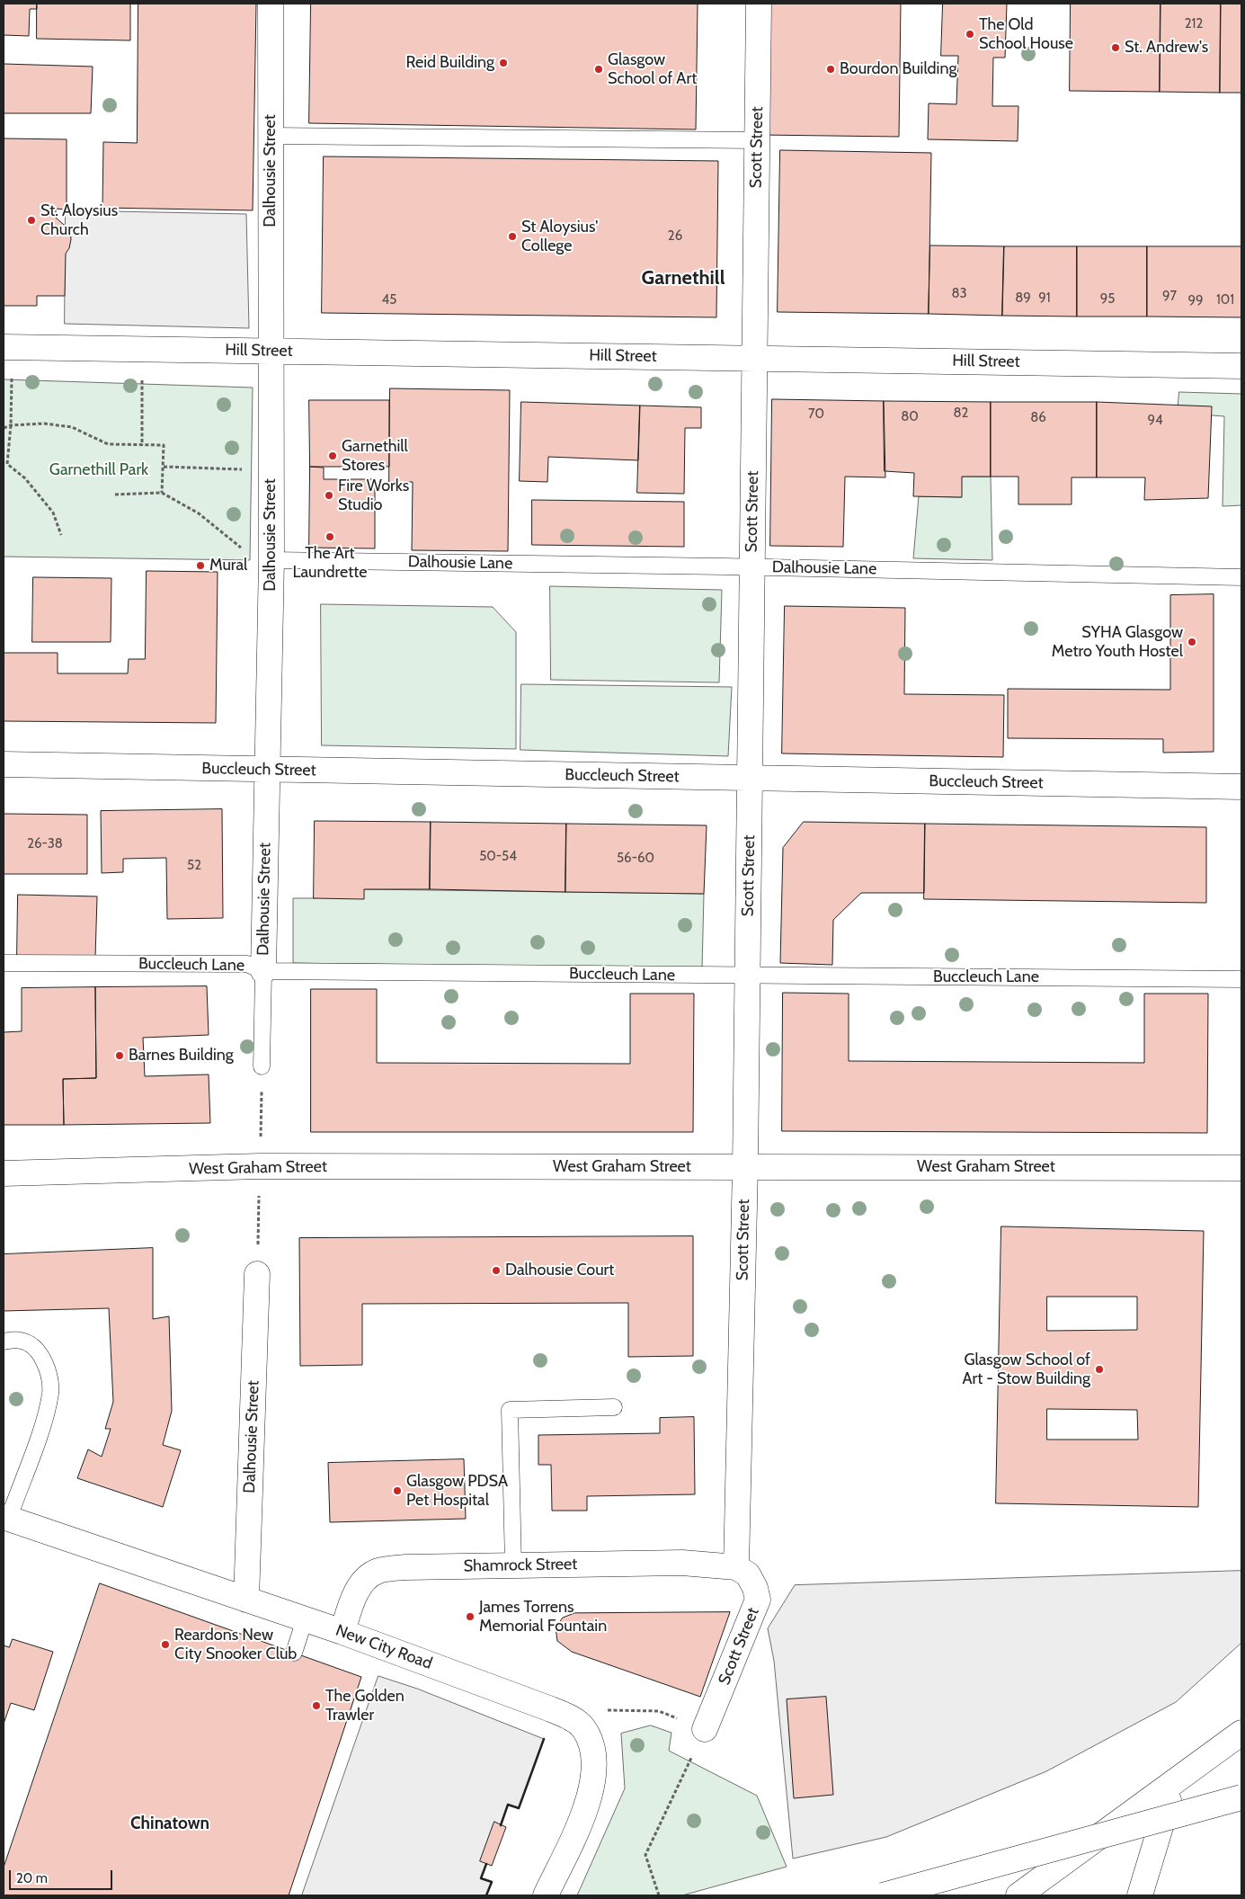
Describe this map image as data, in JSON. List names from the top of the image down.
{
  "streets": {
    "main road": [
      "Scott Street",
      "Dalhousie Street",
      "Hill Street",
      "Buccleuch Street",
      "West Graham Street",
      "Shamrock Street",
      "New City Road"
    ],
    "lane": ["Dalhousie Lane", "Buccleuch Lane"]
  },
  "crossings": [
    ["Scott Street", "Hill Street"],
    ["Scott Street", "Dalhousie Lane"],
    ["Scott Street", "Buccleuch Street"],
    ["Scott Street", "Buccleuch Lane"],
    ["Scott Street", "West Graham Street"],
    ["Scott Street", "Shamrock Street"],
    ["Dalhousie Street", "Hill Street"],
    ["Dalhousie Street", "Dalhousie Lane"],
    ["Dalhousie Street", "Buccleuch Street"],
    ["Dalhousie Street", "Buccleuch Lane"],
    ["Dalhousie Street", "New City Road"],
    ["Shamrock Street", "New City Road"]
  ],
  "districts": ["Garnethill", "Chinatown"],
  "parks": ["Garnethill Park"],
  "places": [
    "The Old School House",
    "St. Andrew's",
    "Reid Building",
    "Glasgow School of Art",
    "Bourdon Building",
    "St. Aloysius Church",
    "St Aloysius' College",
    "Garnethill Stores",
    "Fire Works Studio",
    "The Art Laundrette",
    "Mural",
    "SYHA Glasgow Metro Youth Hostel",
    "Barnes Building",
    "Dalhousie Court",
    "Glasgow School of Art - Stow Building",
    "Glasgow PDSA Pet Hospital",
    "James Torrens Memorial Fountain",
    "Reardons New City Snooker Club",
    "The Golden Trawler"
  ],
  "house_numbers": [
    "212",
    "26",
    "83",
    "97",
    "89",
    "91",
    "95",
    "45",
    "101",
    "99",
    "82",
    "70",
    "80",
    "86",
    "94",
    "26-38",
    "50-54",
    "56-60",
    "52"
  ],
  "scale_bar": "20 m"
}
